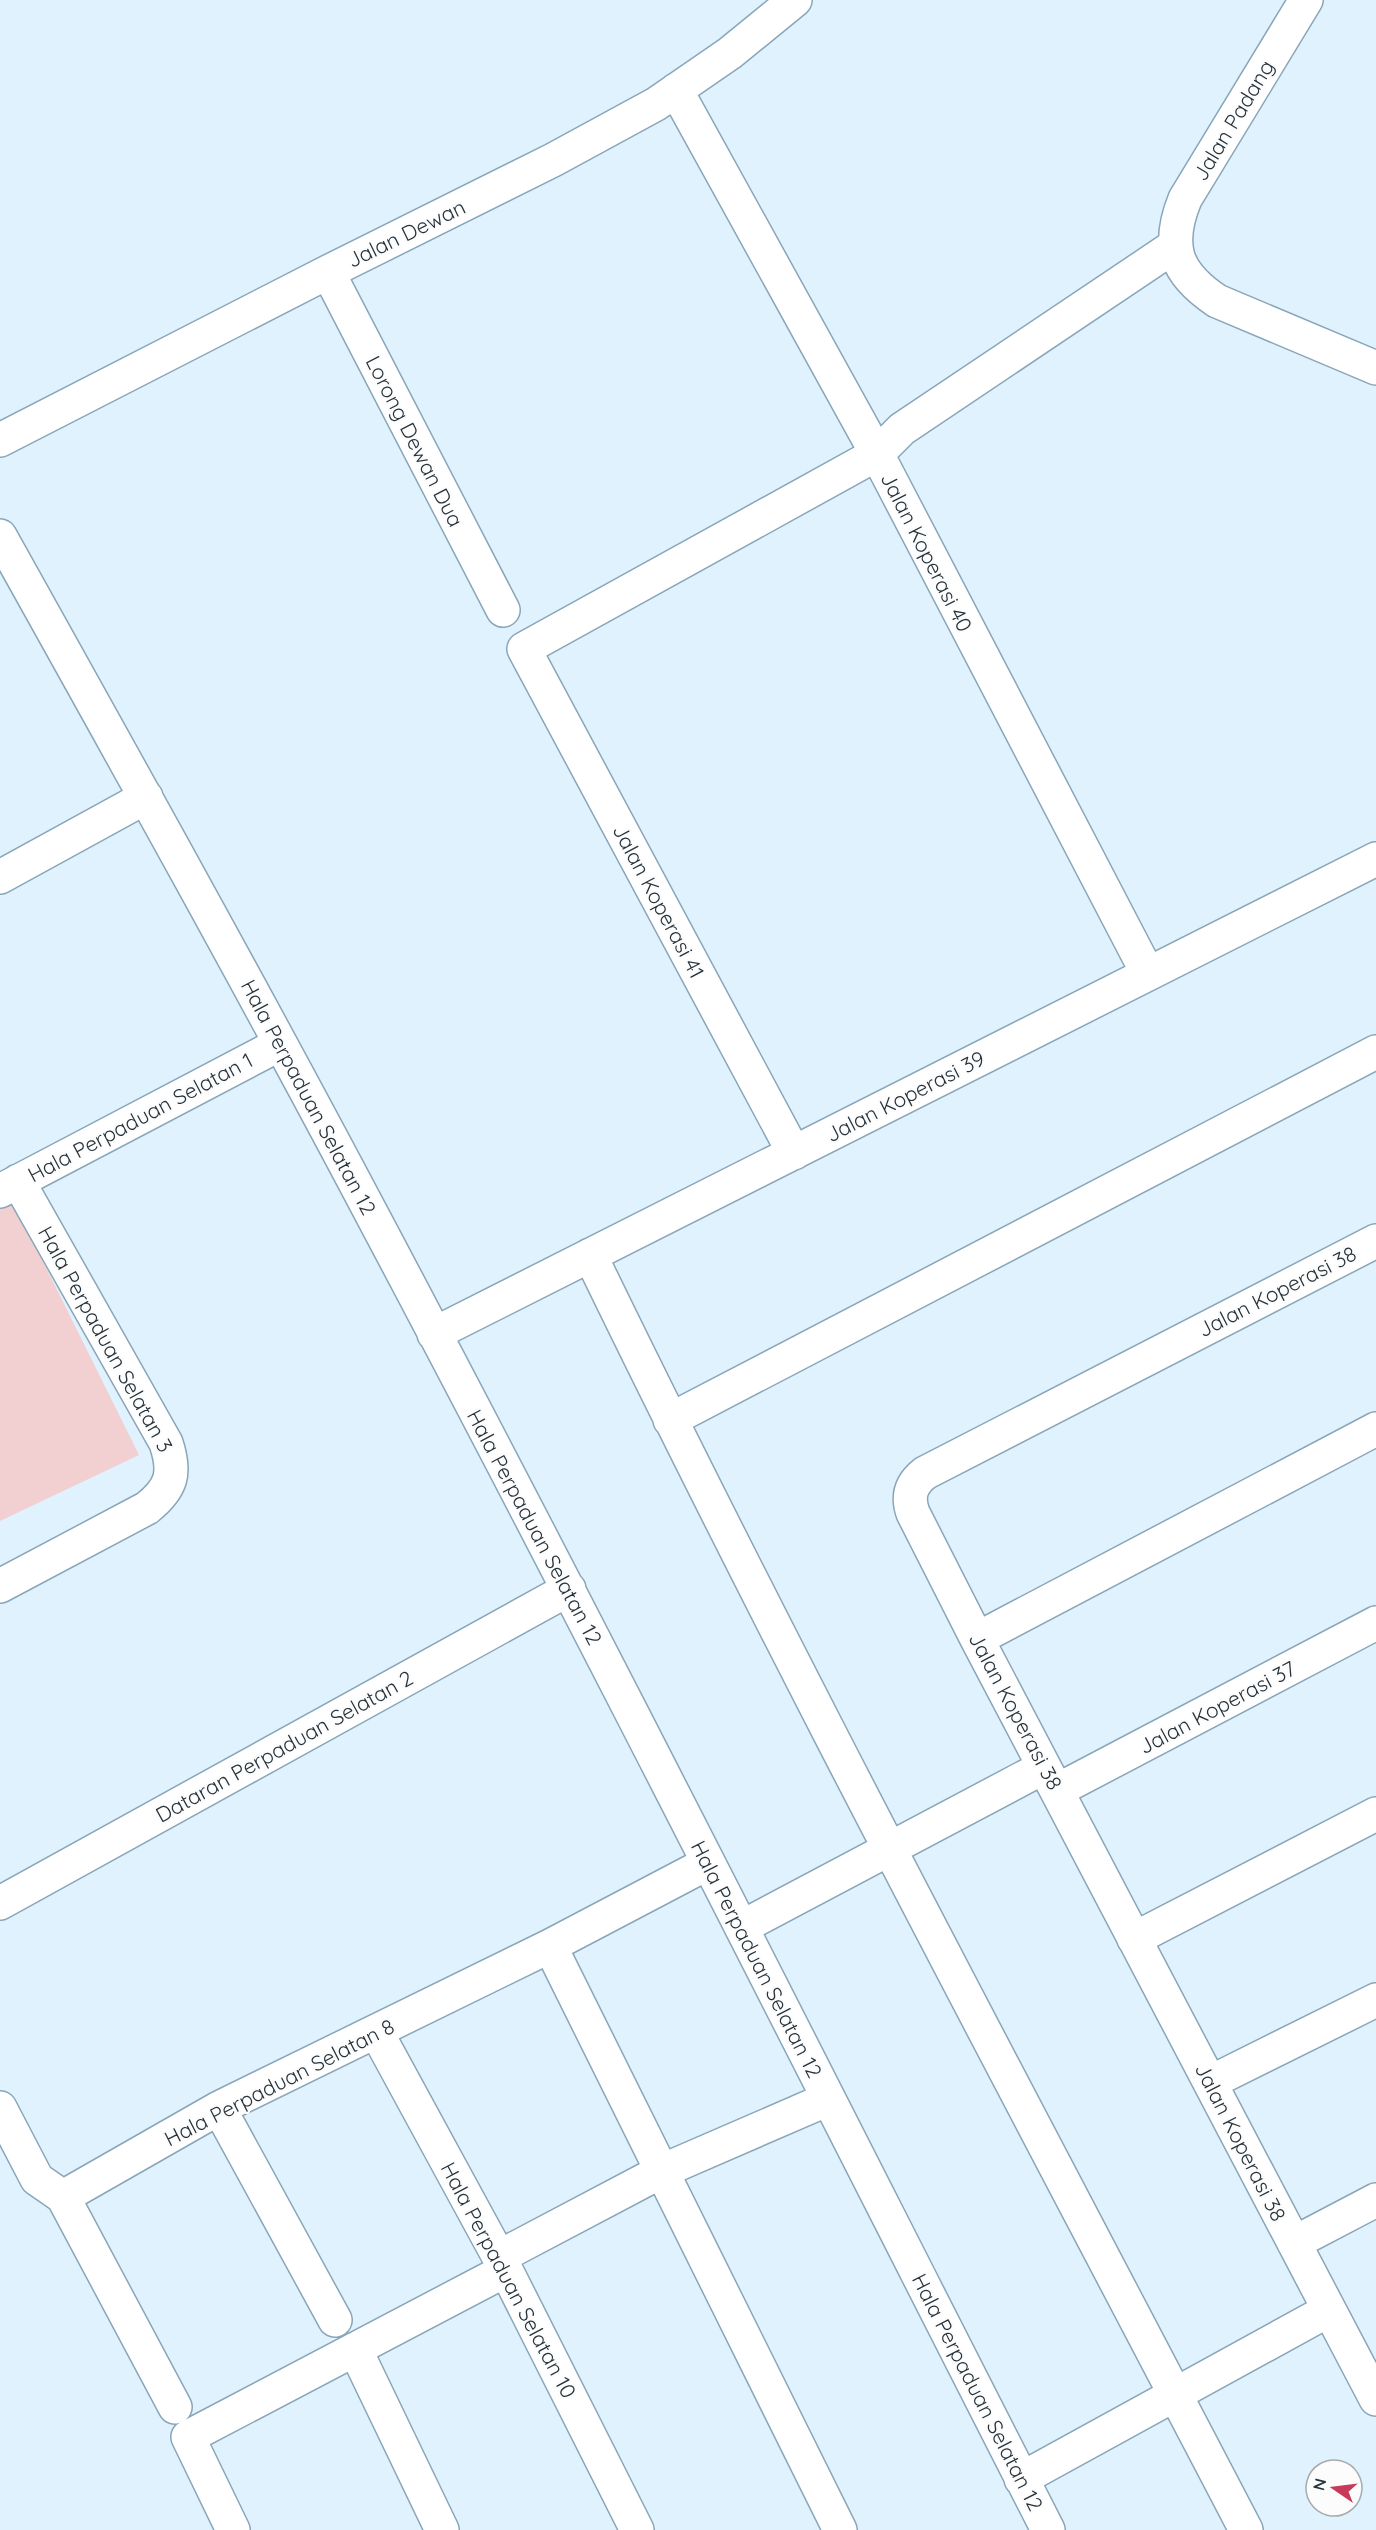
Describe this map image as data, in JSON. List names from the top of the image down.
{
  "streets": {
    "street": [
      "Jalan Padang",
      "Jalan Dewan",
      "Lorong Dewan Dua",
      "Jalan Koperasi 40",
      "Jalan Koperasi 41",
      "Jalan Koperasi 39",
      "Hala Perpaduan Selatan 12",
      "Hala Perpaduan Selatan 1",
      "Jalan Koperasi 38",
      "Hala Perpaduan Selatan 3",
      "Jalan Koperasi 37",
      "Dataran Perpaduan Selatan 2",
      "Hala Perpaduan Selatan 8",
      "Hala Perpaduan Selatan 10"
    ]
  },
  "crossings": [
    ["Jalan Padang", "Jalan Koperasi 40"],
    ["Jalan Dewan", "Lorong Dewan Dua"],
    ["Jalan Koperasi 40", "Jalan Koperasi 41"],
    ["Jalan Koperasi 40", "Jalan Koperasi 39"],
    ["Jalan Koperasi 41", "Jalan Koperasi 39"],
    ["Jalan Koperasi 39", "Hala Perpaduan Selatan 12"],
    ["Hala Perpaduan Selatan 12", "Hala Perpaduan Selatan 1"],
    ["Hala Perpaduan Selatan 12", "Jalan Koperasi 37"],
    ["Hala Perpaduan Selatan 12", "Dataran Perpaduan Selatan 2"],
    ["Hala Perpaduan Selatan 12", "Hala Perpaduan Selatan 8"],
    ["Hala Perpaduan Selatan 1", "Hala Perpaduan Selatan 3"],
    ["Jalan Koperasi 38", "Jalan Koperasi 37"],
    ["Hala Perpaduan Selatan 8", "Hala Perpaduan Selatan 10"]
  ],
  "north": "left"
}
